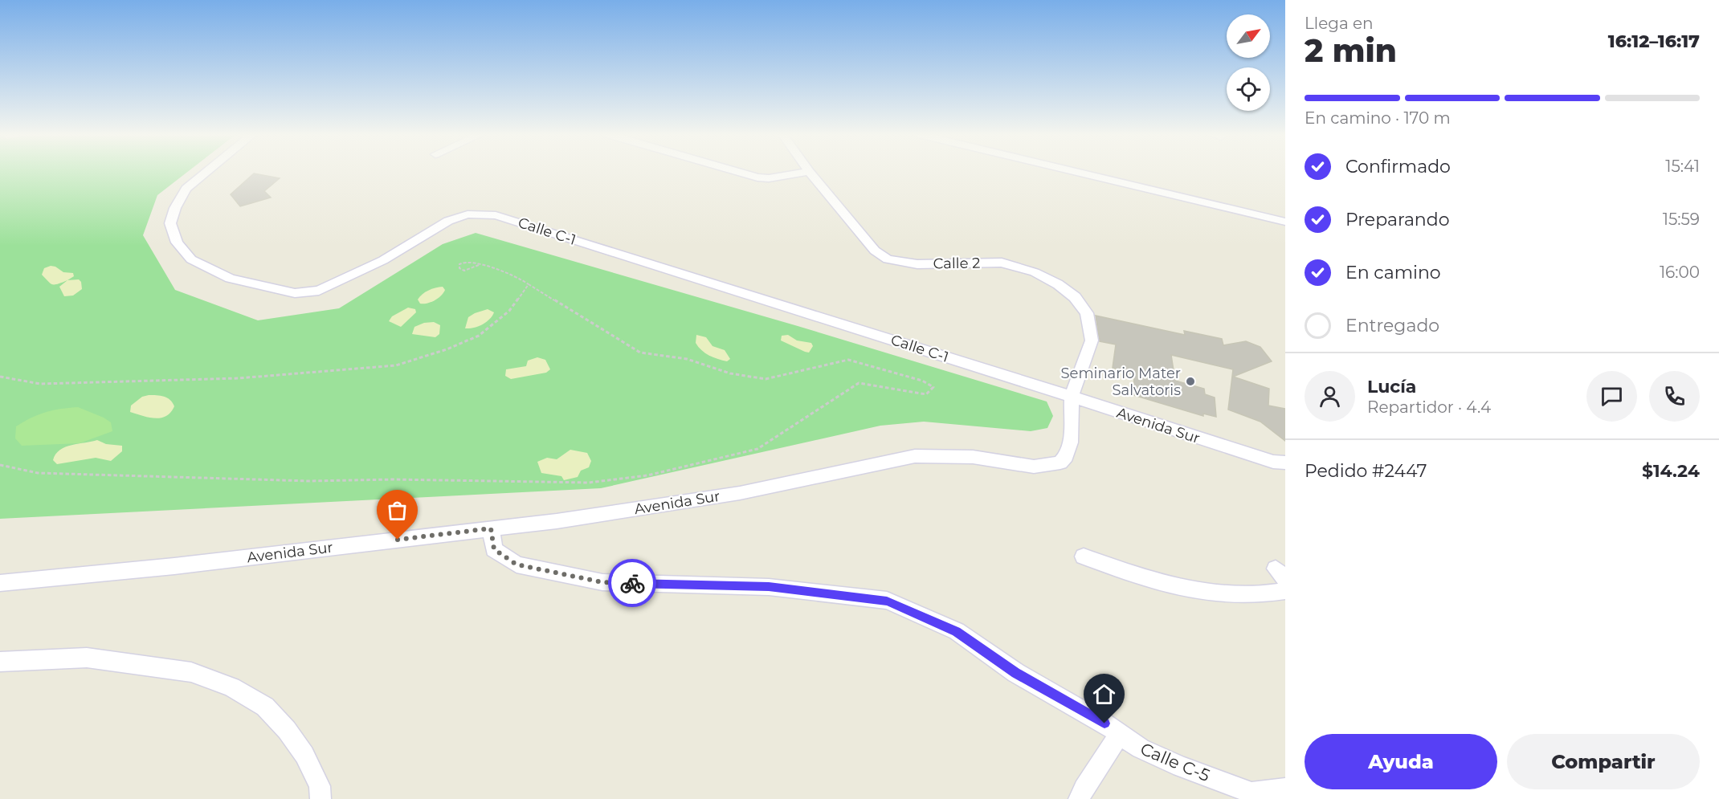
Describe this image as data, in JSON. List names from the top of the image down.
{
  "streets": {
    "street": [
      "Calle C-1",
      "Calle 2",
      "Avenida Sur",
      "Calle C-5"
    ]
  },
  "crossings": [
    ["Calle C-1", "Calle 2"],
    ["Calle C-1", "Avenida Sur"],
    ["Calle 2", "Avenida Sur"],
    ["Avenida Sur", "Calle C-5"]
  ],
  "places": ["Seminario Mater Salvatoris"],
  "north": "top right",
  "page": {
    "heading": ["2 min", "Llega en", "16:12–16:17"],
    "panel": [
      "Lucía",
      "Repartidor · 4.4",
      "Pedido #2447",
      "$14.24"
    ],
    "bar": "En camino · 170 m",
    "list": [
      ["Confirmado", "15:41"],
      ["Preparando", "15:59"],
      ["En camino", "16:00"],
      "Entregado"
    ],
    "buttons": ["Ayuda", "Compartir"]
  }
}
